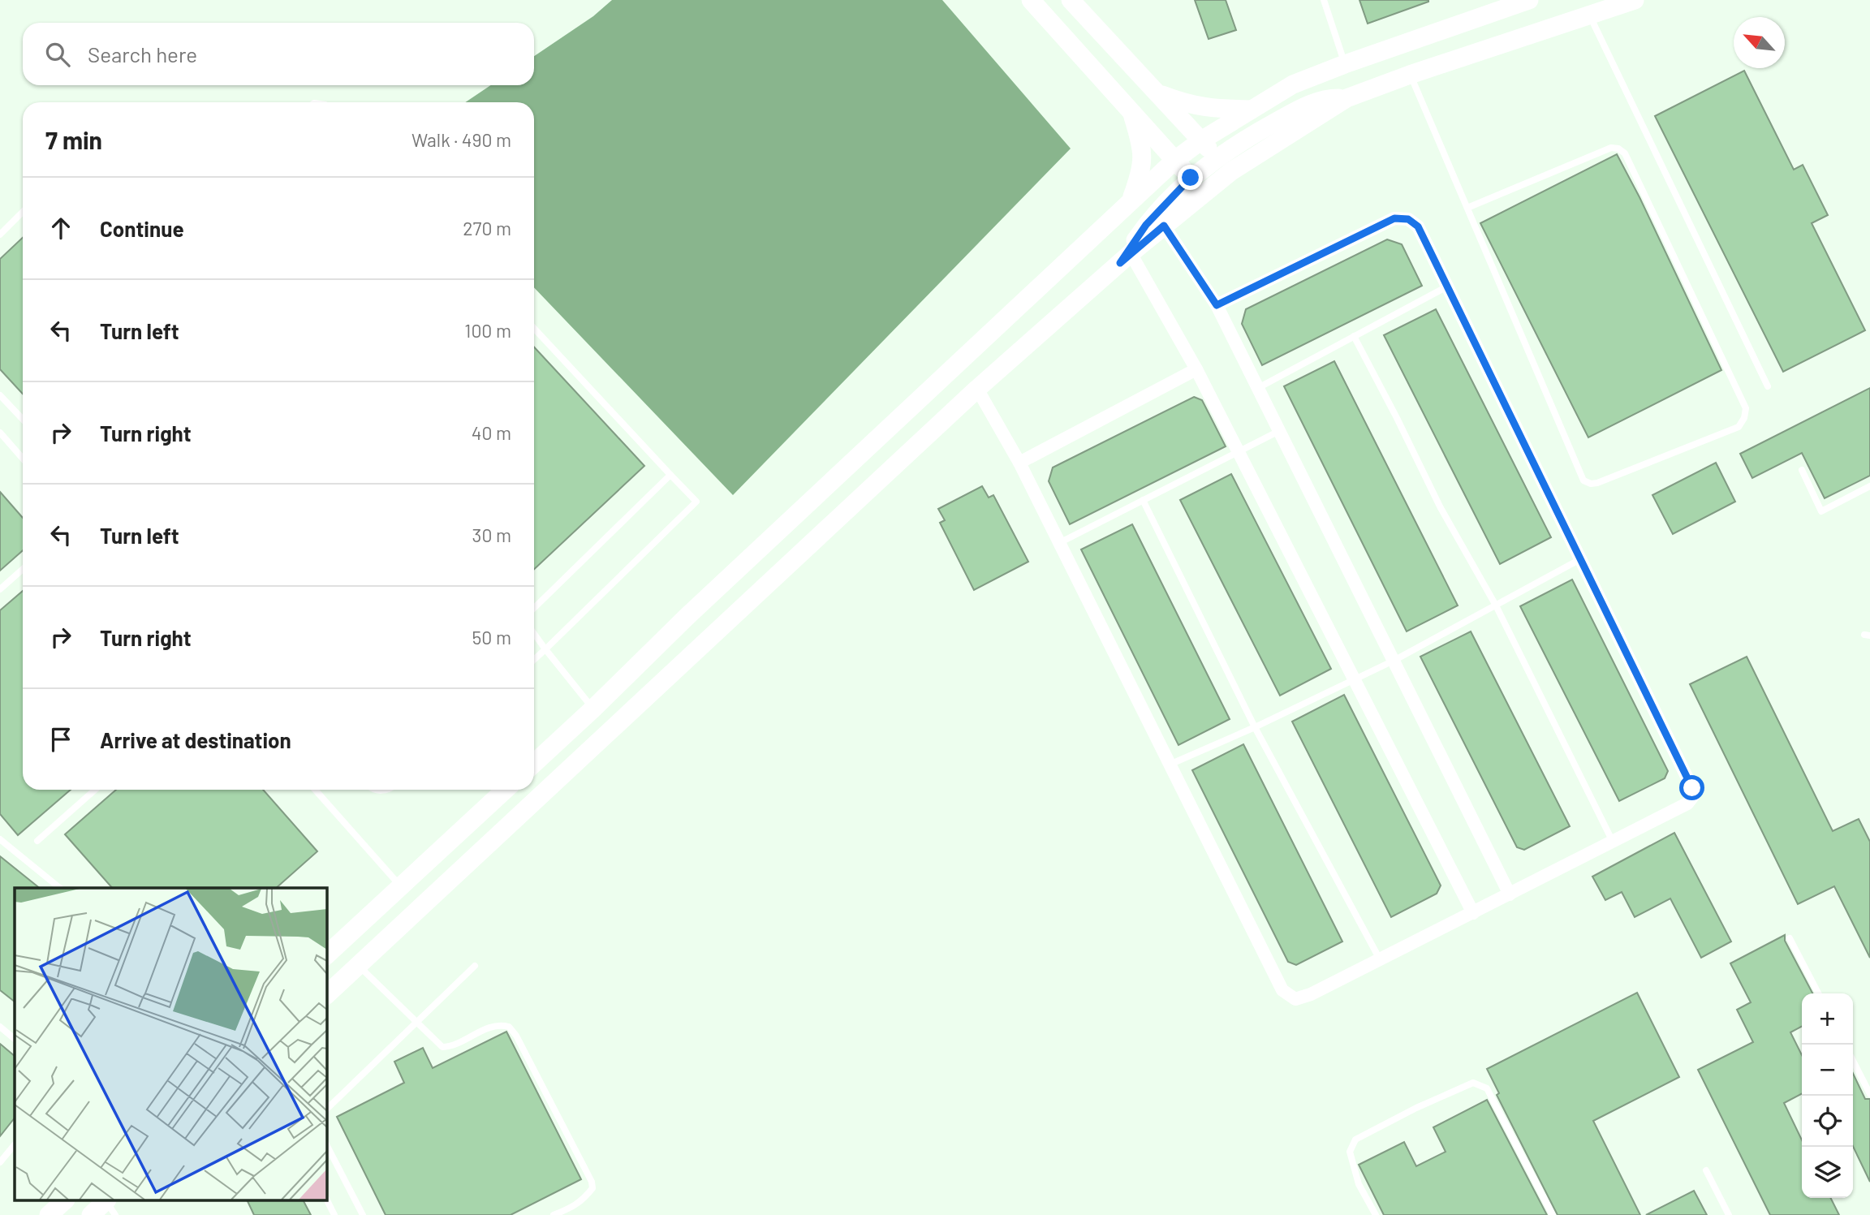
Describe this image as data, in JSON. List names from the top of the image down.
{
  "north": "top left",
  "page": {
    "search": "Search here",
    "heading": ["7 min", "Walk · 490 m"],
    "list": [
      ["Continue", "270 m"],
      ["Turn left", "100 m"],
      ["Turn right", "40 m"],
      ["Turn left", "30 m"],
      ["Turn right", "50 m"],
      "Arrive at destination"
    ],
    "map_buttons": ["+", "−"]
  }
}
